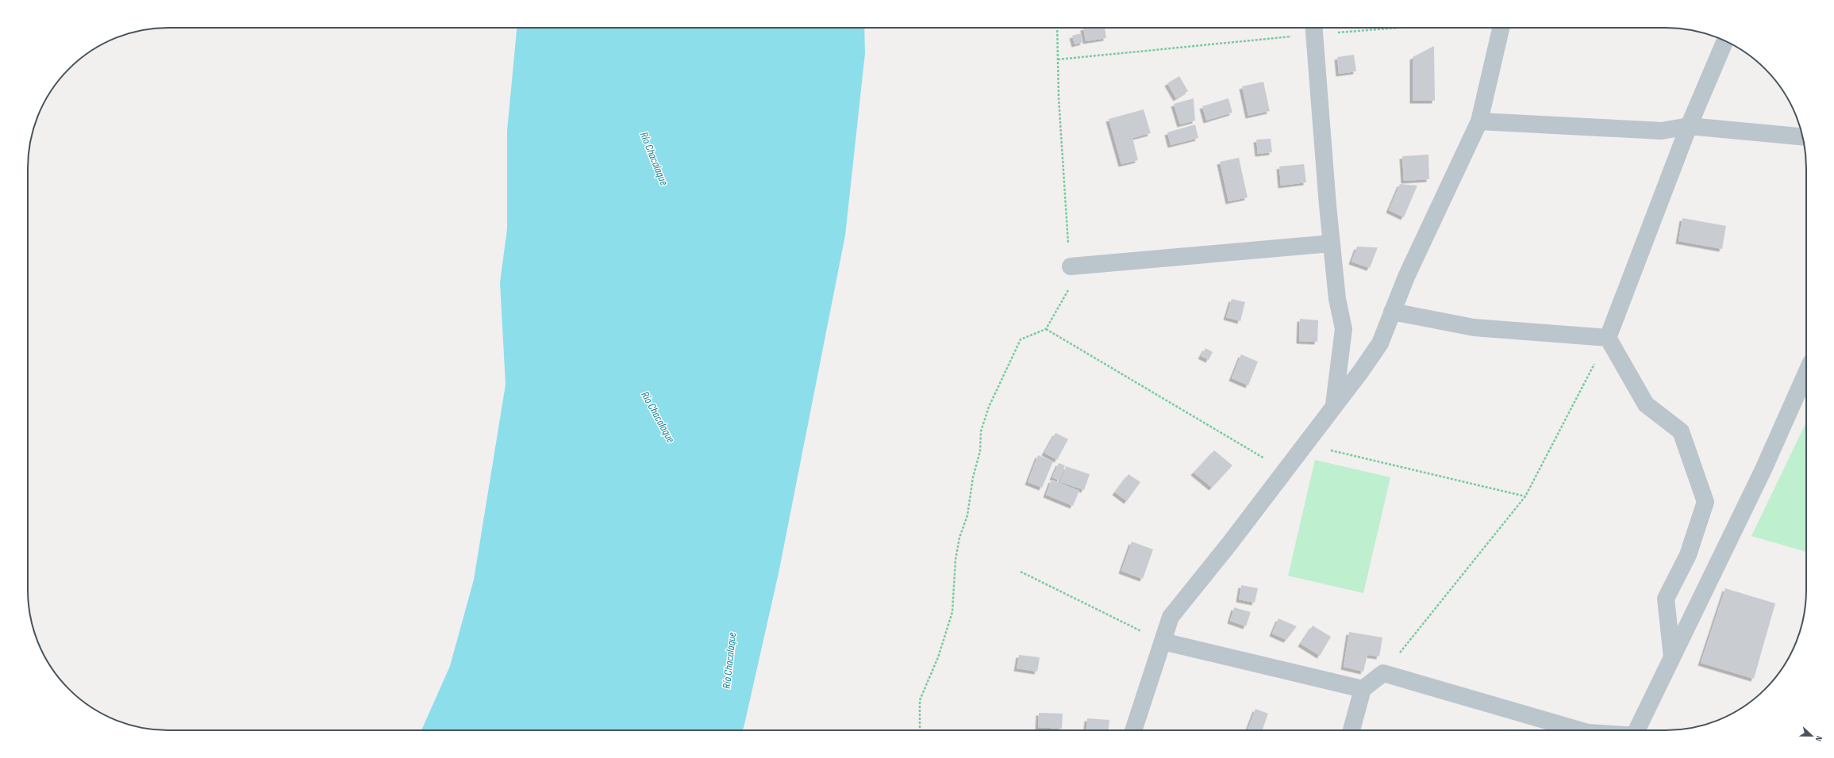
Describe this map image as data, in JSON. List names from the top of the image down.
{
  "water": ["Río Chacalaque"],
  "north": "right"
}
